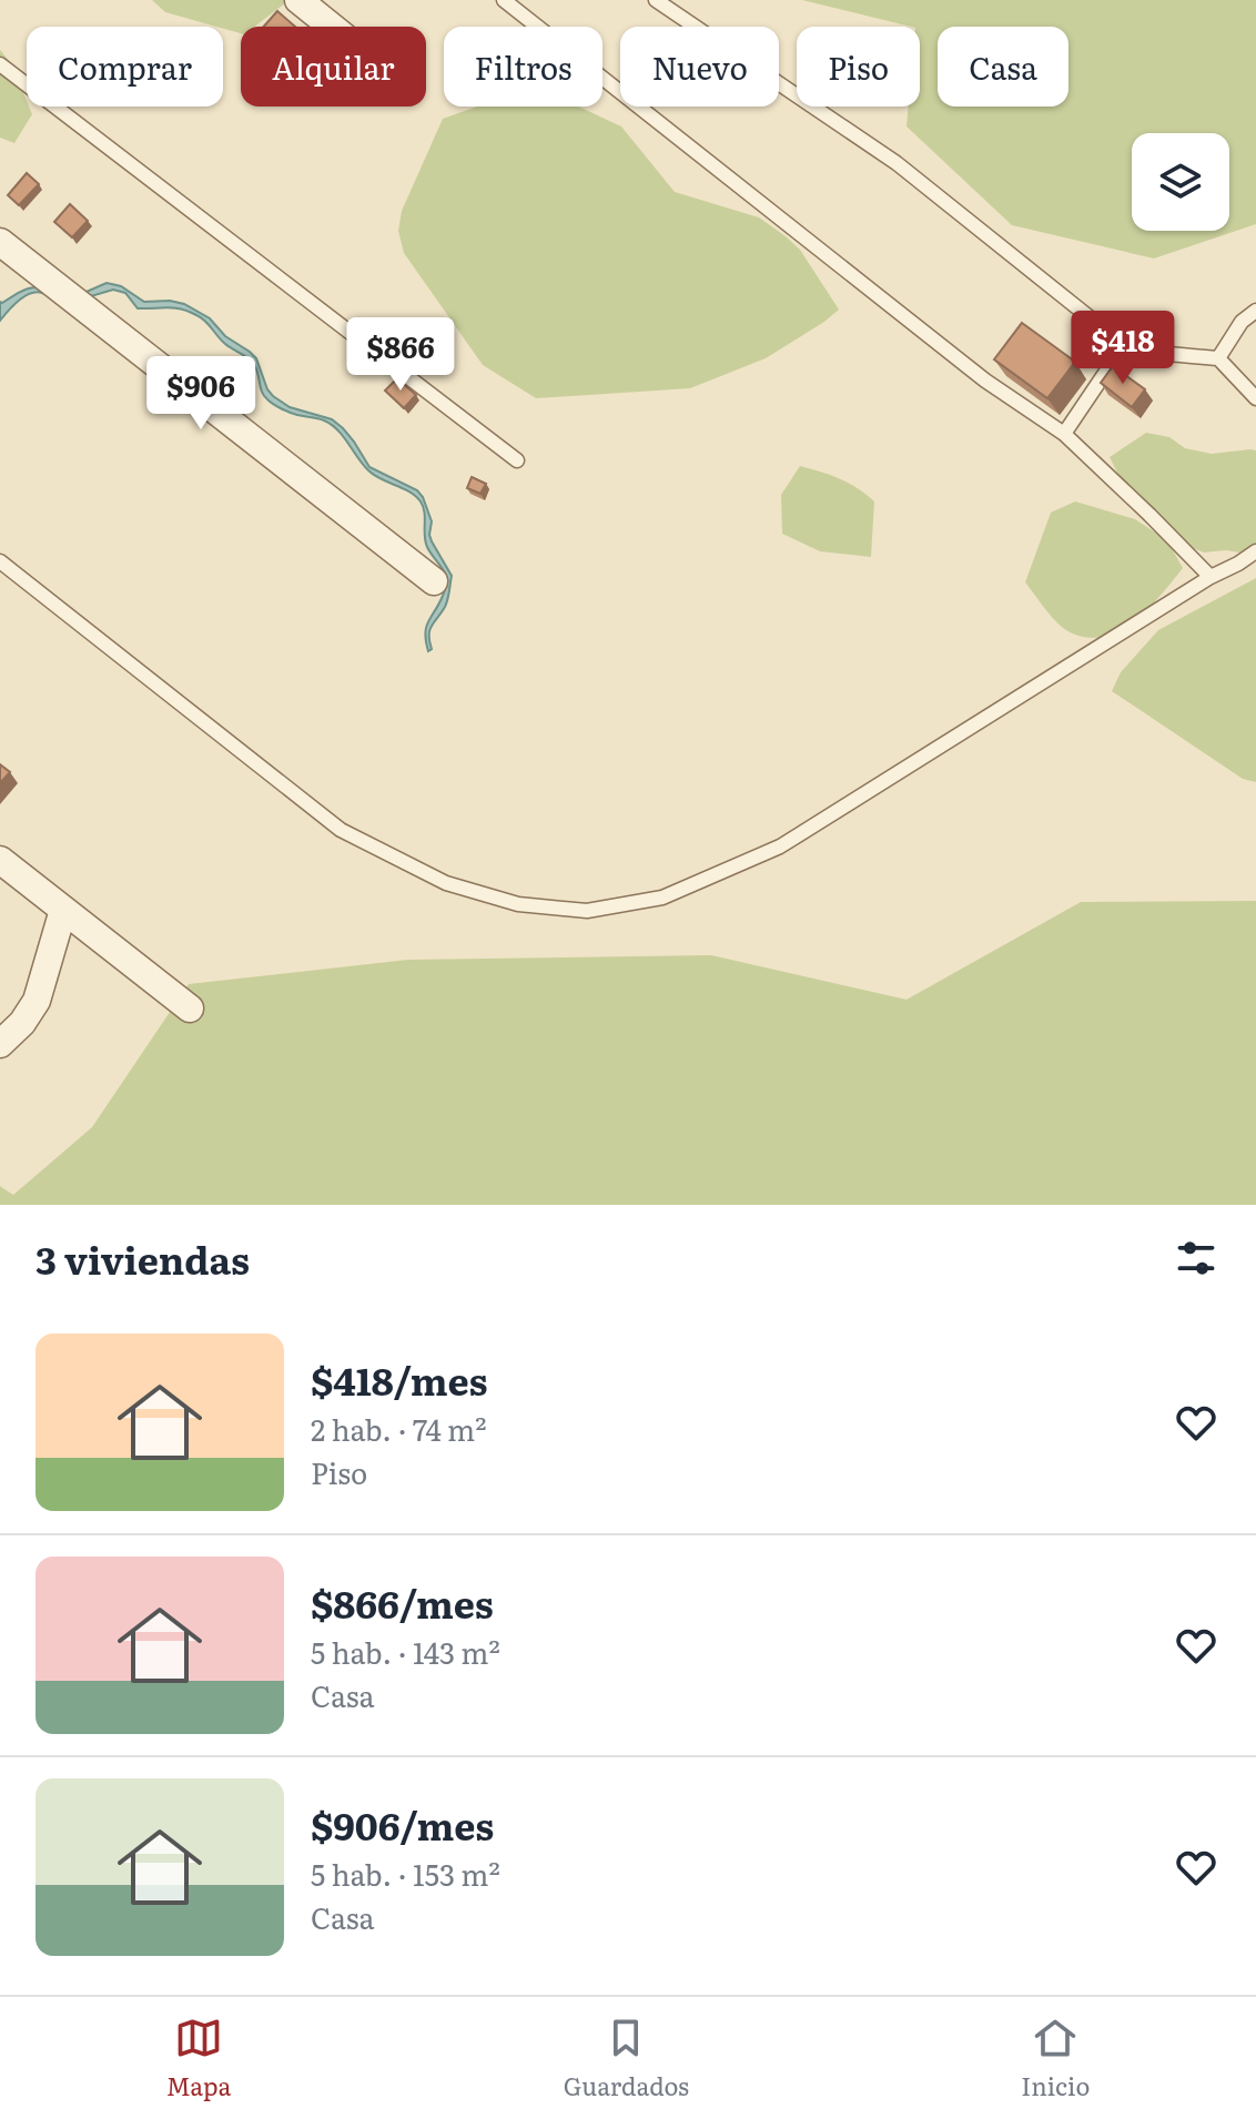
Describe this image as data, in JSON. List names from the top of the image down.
{
  "page": {
    "chip": [
      "Comprar",
      "Alquilar",
      "Filtros",
      "Nuevo",
      "Piso",
      "Casa"
    ],
    "price": ["$418", "$866", "$906"],
    "heading": "3 viviendas",
    "list": [
      {
        "name": "$418/mes",
        "note": "2 hab. · 74 m² · Piso"
      },
      {
        "name": "$866/mes",
        "note": "5 hab. · 143 m² · Casa"
      },
      {
        "name": "$906/mes",
        "note": "5 hab. · 153 m² · Casa"
      }
    ],
    "tabs": ["Mapa", "Guardados", "Inicio"]
  }
}
